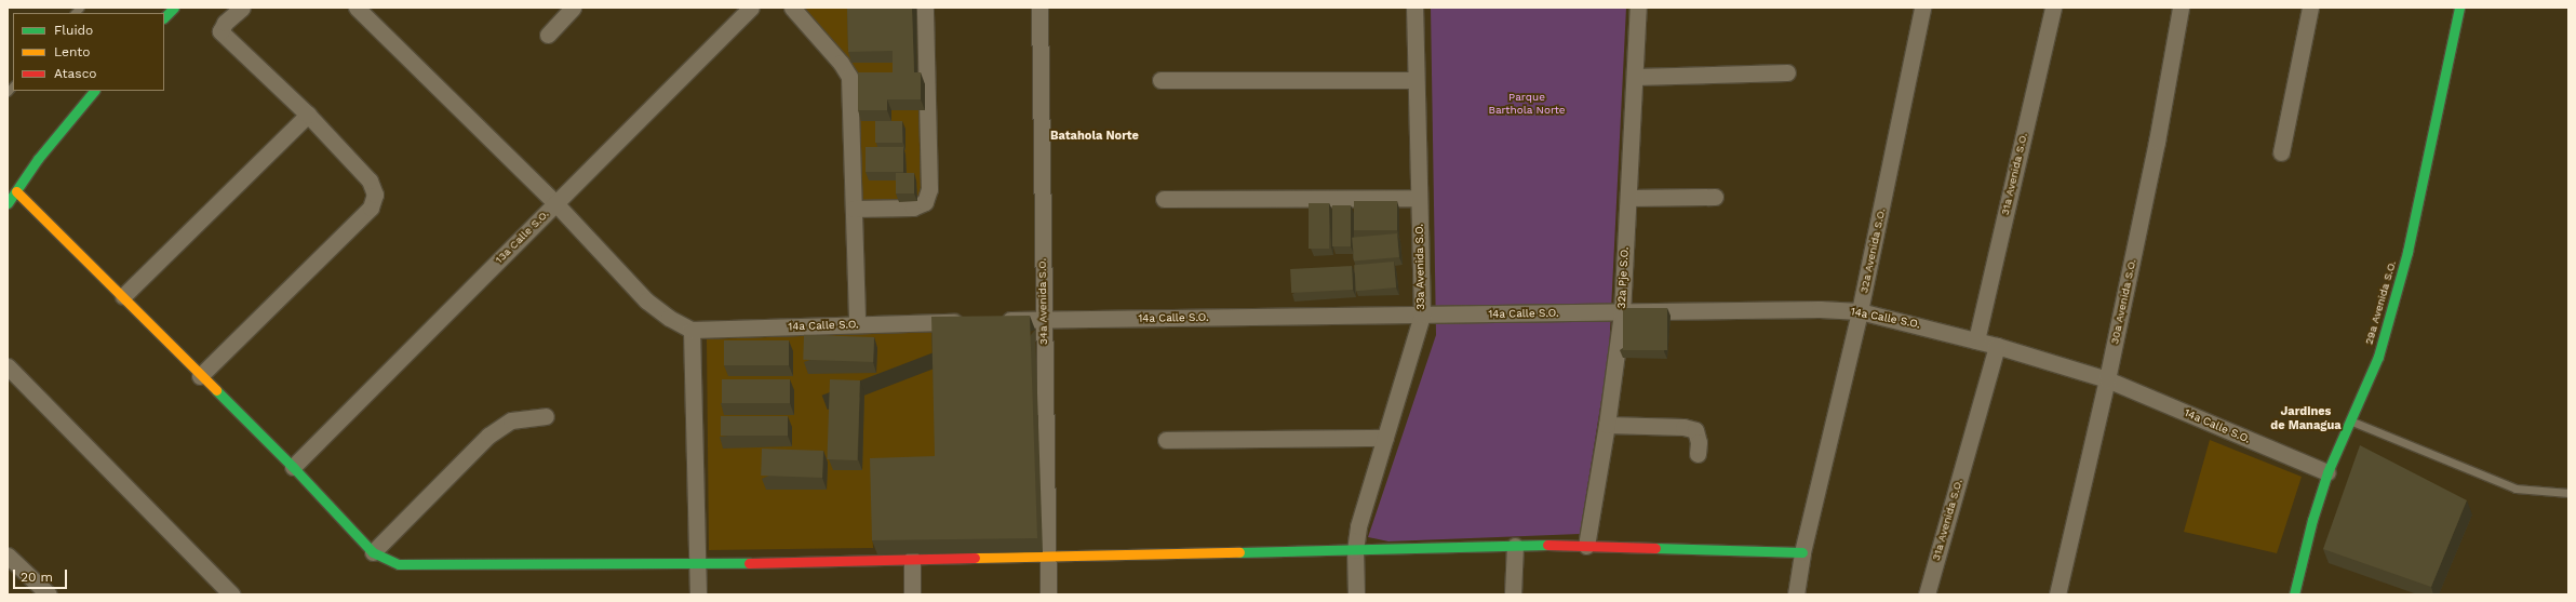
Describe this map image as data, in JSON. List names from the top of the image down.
{
  "streets": {
    "street": [
      "31a Avenida S.O.",
      "13a Calle S.O.",
      "32a Avenida S.O.",
      "33a Avenida S.O.",
      "32a Pje S.O.",
      "34a Avenida S.O.",
      "30a Avenida S.O.",
      "29a Avenida S.O.",
      "14a Calle S.O."
    ]
  },
  "crossings": [
    ["31a Avenida S.O.", "14a Calle S.O."],
    ["32a Avenida S.O.", "14a Calle S.O."],
    ["33a Avenida S.O.", "14a Calle S.O."],
    ["32a Pje S.O.", "14a Calle S.O."],
    ["34a Avenida S.O.", "14a Calle S.O."],
    ["30a Avenida S.O.", "14a Calle S.O."],
    ["29a Avenida S.O.", "14a Calle S.O."]
  ],
  "districts": ["Batahola Norte", "Jardines de Managua"],
  "parks": ["Parque Barthola Norte"],
  "legend": ["Fluido", "Lento", "Atasco"],
  "scale_bar": "20 m"
}
